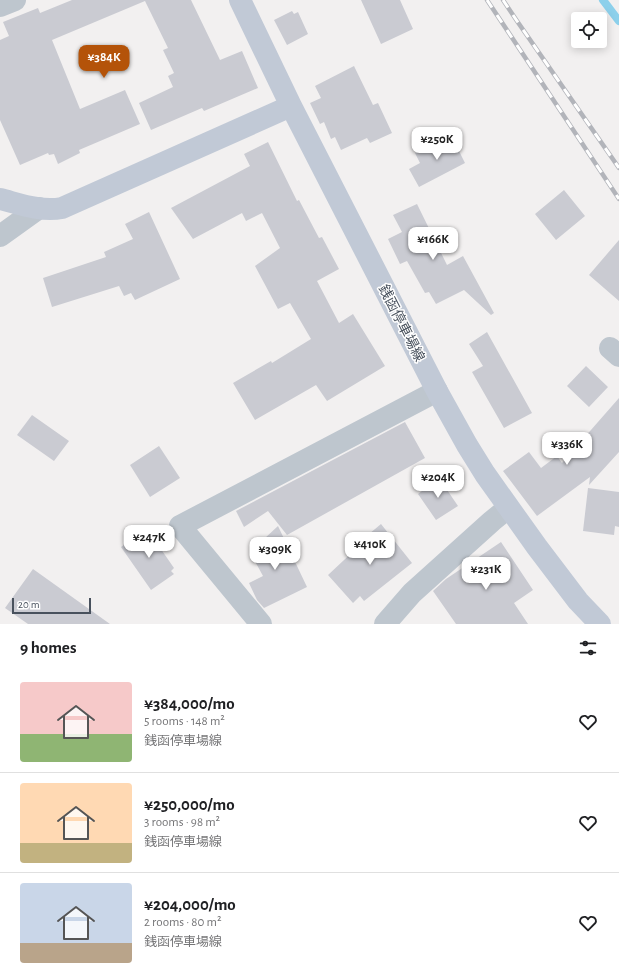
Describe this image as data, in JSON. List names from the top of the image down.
{
  "streets": {
    "main road": ["銭函停車場線"]
  },
  "scale_bar": "20 m",
  "page": {
    "price": [
      "¥384K",
      "¥250K",
      "¥166K",
      "¥336K",
      "¥204K",
      "¥247K",
      "¥410K",
      "¥309K",
      "¥231K"
    ],
    "scale": "20 m",
    "heading": "9 homes",
    "list": [
      {
        "name": "¥384,000/mo",
        "note": "5 rooms · 148 m² · 銭函停車場線"
      },
      {
        "name": "¥250,000/mo",
        "note": "3 rooms · 98 m² · 銭函停車場線"
      },
      {
        "name": "¥204,000/mo",
        "note": "2 rooms · 80 m² · 銭函停車場線"
      }
    ]
  }
}
